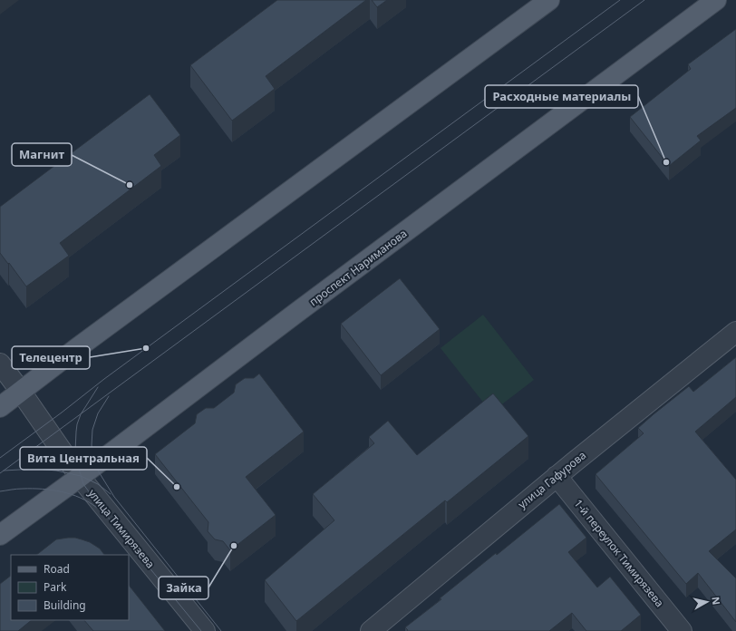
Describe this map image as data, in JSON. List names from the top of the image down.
{
  "streets": {
    "main road": ["проспект Нариманова"],
    "street": ["улица Гафурова", "улица Тимирязева", "1-й переулок Тимирязева"]
  },
  "crossings": [
    ["проспект Нариманова", "улица Тимирязева"],
    ["улица Гафурова", "1-й переулок Тимирязева"]
  ],
  "places": [
    "Расходные материалы",
    "Магнит",
    "Телецентр",
    "Вита Центральная",
    "Зайка"
  ],
  "legend": ["Road", "Park", "Building"],
  "north": "right"
}
